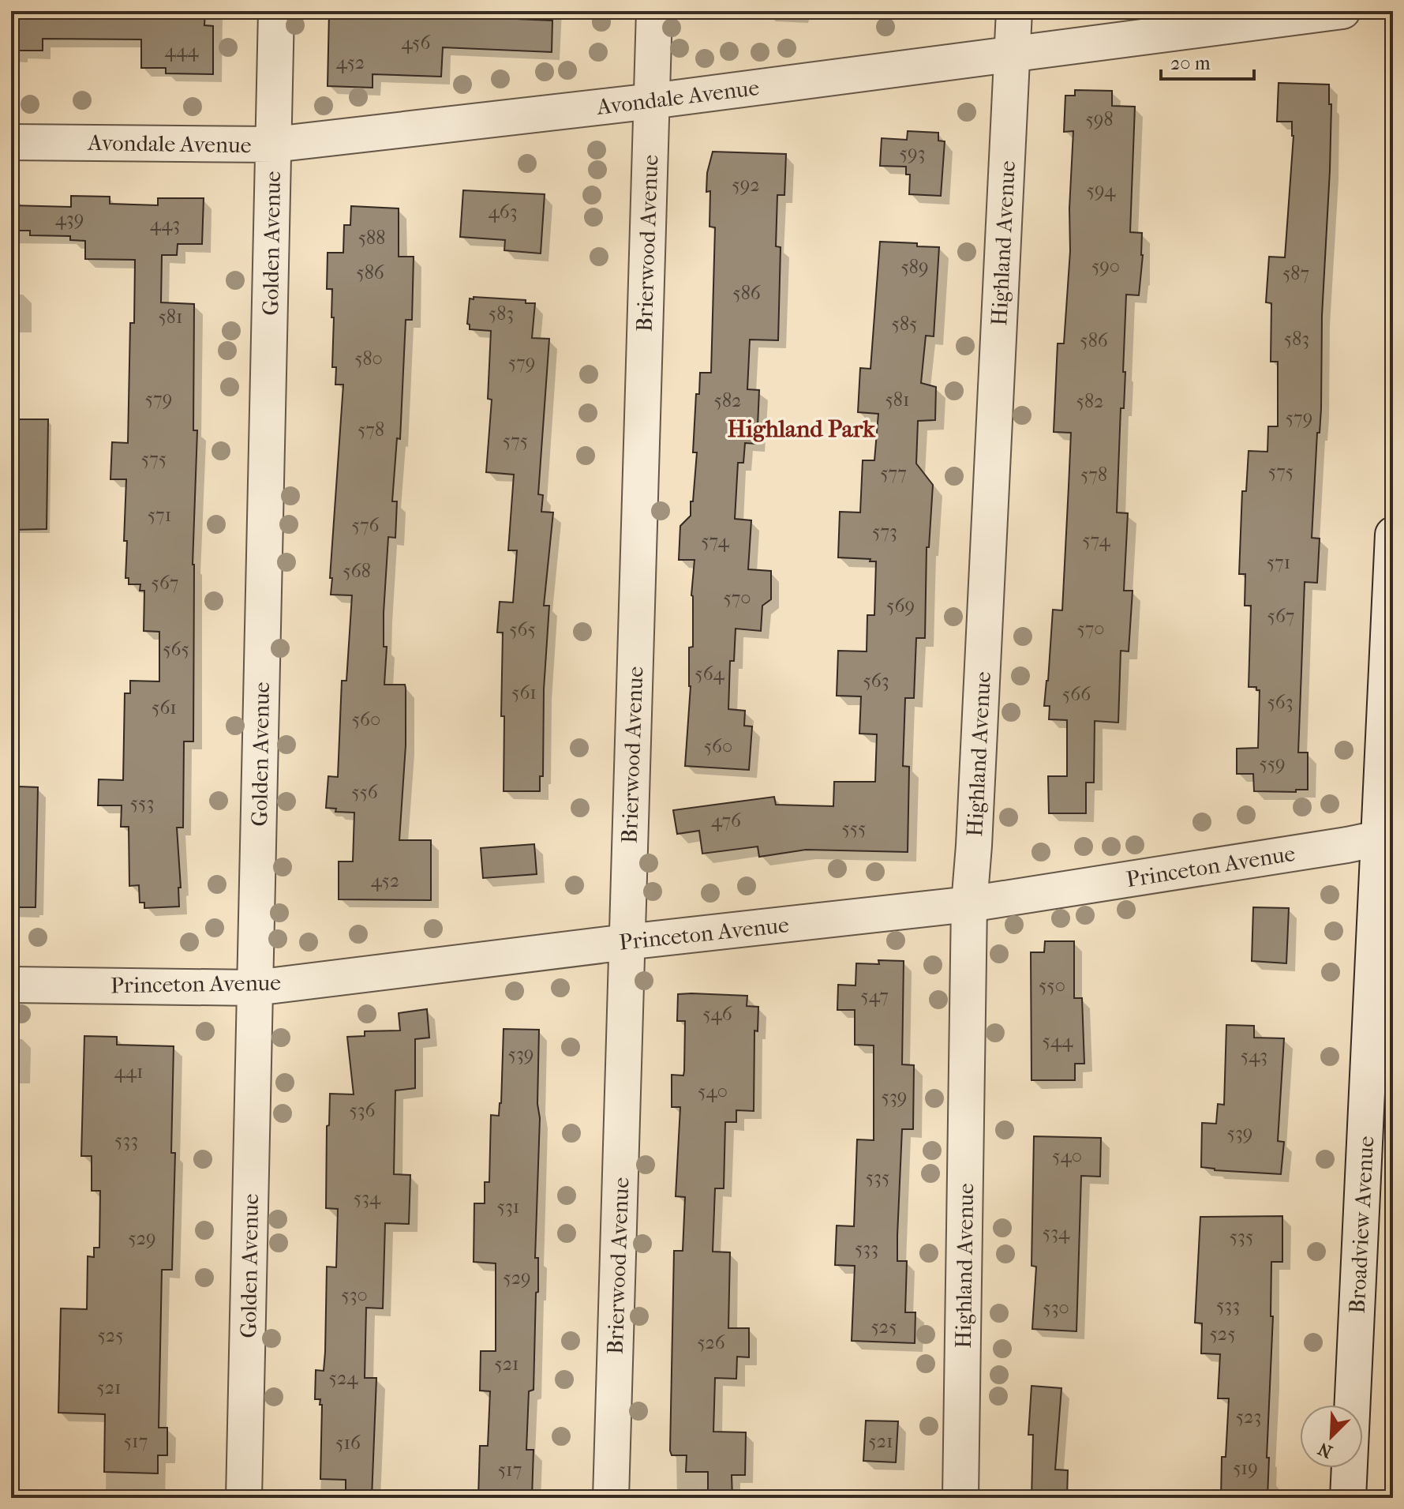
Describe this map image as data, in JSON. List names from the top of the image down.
{
  "streets": {
    "street": [
      "Avondale Avenue",
      "Golden Avenue",
      "Brierwood Avenue",
      "Highland Avenue",
      "Princeton Avenue",
      "Broadview Avenue"
    ]
  },
  "crossings": [
    ["Avondale Avenue", "Golden Avenue"],
    ["Avondale Avenue", "Brierwood Avenue"],
    ["Avondale Avenue", "Highland Avenue"],
    ["Golden Avenue", "Princeton Avenue"],
    ["Brierwood Avenue", "Princeton Avenue"],
    ["Highland Avenue", "Princeton Avenue"],
    ["Princeton Avenue", "Broadview Avenue"]
  ],
  "districts": ["Highland Park"],
  "house_numbers": [
    "456",
    "444",
    "452",
    "598",
    "593",
    "592",
    "594",
    "463",
    "439",
    "443",
    "588",
    "590",
    "589",
    "586",
    "587",
    "586",
    "583",
    "581",
    "585",
    "583",
    "586",
    "580",
    "579",
    "579",
    "581",
    "582",
    "582",
    "579",
    "578",
    "575",
    "575",
    "575",
    "577",
    "578",
    "571",
    "576",
    "573",
    "574",
    "574",
    "571",
    "568",
    "567",
    "570",
    "569",
    "567",
    "570",
    "565",
    "565",
    "564",
    "563",
    "561",
    "566",
    "563",
    "561",
    "560",
    "560",
    "559",
    "556",
    "553",
    "476",
    "555",
    "452",
    "550",
    "547",
    "546",
    "544",
    "539",
    "543",
    "441",
    "540",
    "539",
    "536",
    "539",
    "533",
    "540",
    "535",
    "534",
    "531",
    "534",
    "535",
    "529",
    "533",
    "529",
    "530",
    "533",
    "530",
    "525",
    "525",
    "525",
    "526",
    "521",
    "524",
    "521",
    "523",
    "517",
    "521",
    "516",
    "519",
    "517"
  ],
  "scale_bar": "20 m",
  "north": "bottom left"
}
